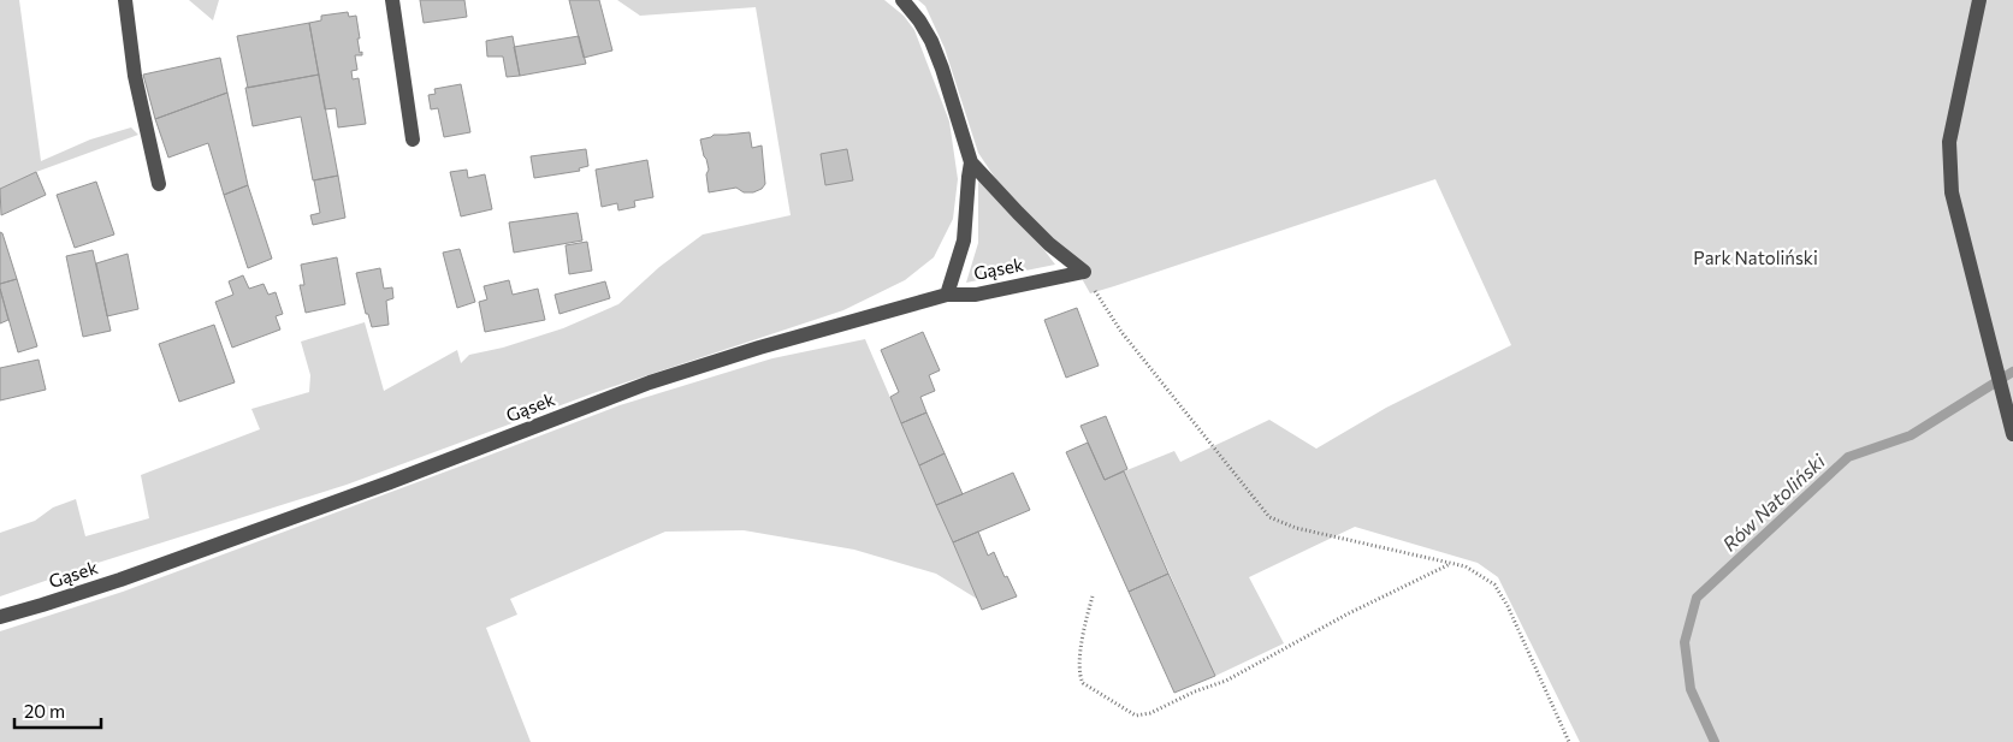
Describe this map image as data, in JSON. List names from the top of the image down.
{
  "streets": {
    "street": ["Gąsek"]
  },
  "water": ["Rów Natoliński"],
  "parks": ["Park Natoliński"],
  "scale_bar": "20 m"
}
